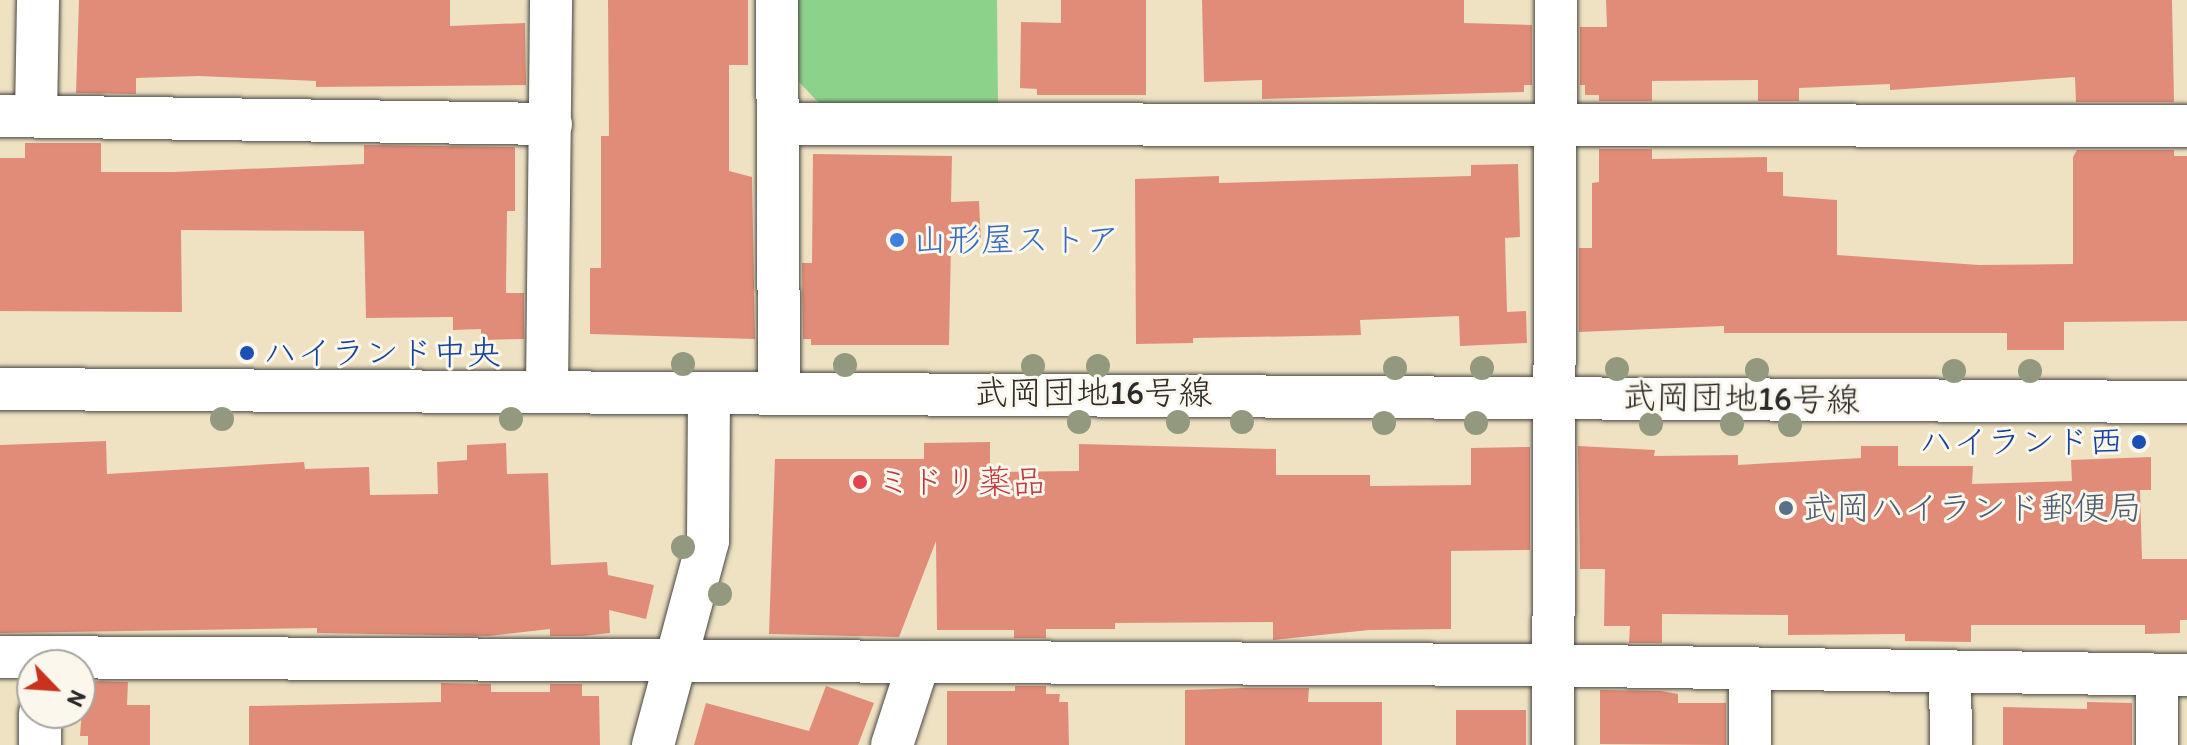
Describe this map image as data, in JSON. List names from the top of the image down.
{
  "streets": {
    "street": ["武岡団地16号線"]
  },
  "places": [
    "山形屋ストア",
    "ハイランド中央",
    "ハイランド西",
    "ミドリ薬品",
    "武岡ハイランド郵便局"
  ],
  "north": "bottom right"
}
